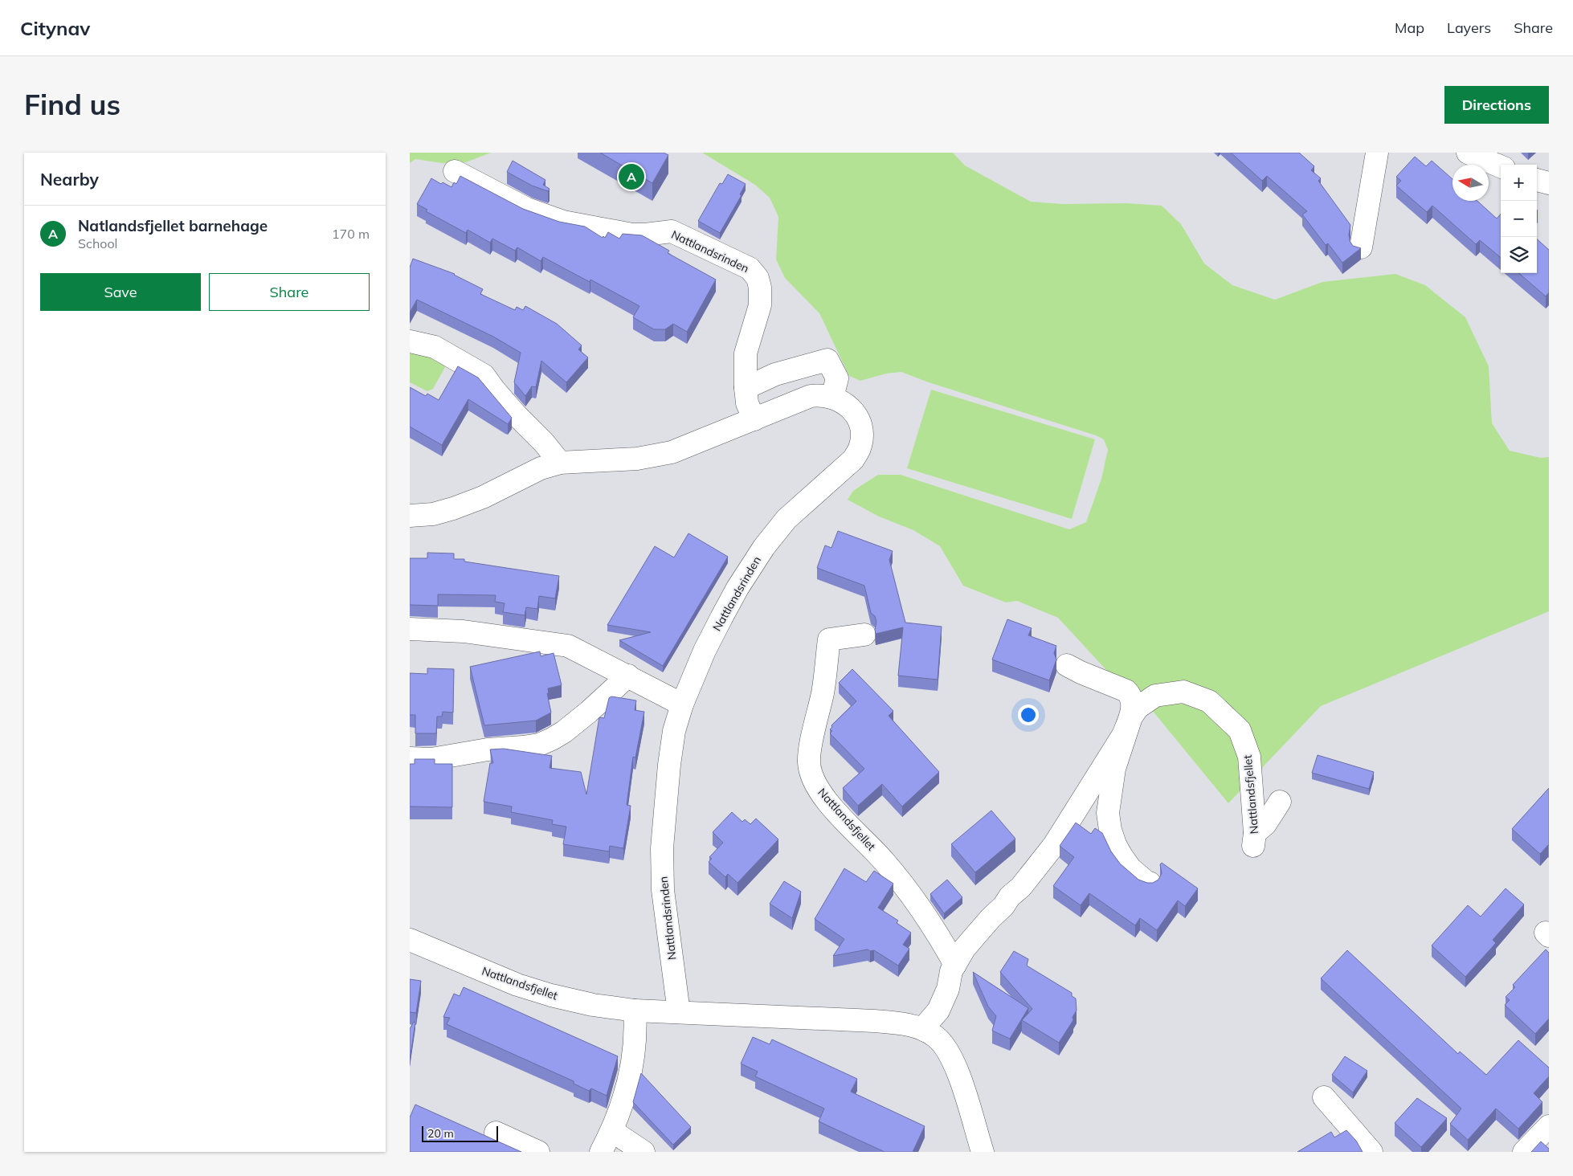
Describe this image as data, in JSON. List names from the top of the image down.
{
  "streets": {
    "street": ["Nattlandsrinden", "Nattlandsfjellet"]
  },
  "crossings": [
    ["Nattlandsrinden", "Nattlandsfjellet"]
  ],
  "scale_bar": "20 m",
  "north": "left",
  "page": {
    "header": "Citynav",
    "nav": ["Map", "Layers", "Share"],
    "buttons": [
      "Directions",
      ["Save", "Share"]
    ],
    "title": "Find us",
    "heading": "Nearby",
    "pins": "A",
    "map_buttons": ["+", "−"],
    "list": [
      {
        "mark": "A",
        "name": "Natlandsfjellet barnehage",
        "note": "School",
        "value": "170 m"
      }
    ],
    "scale": "20 m"
  }
}
